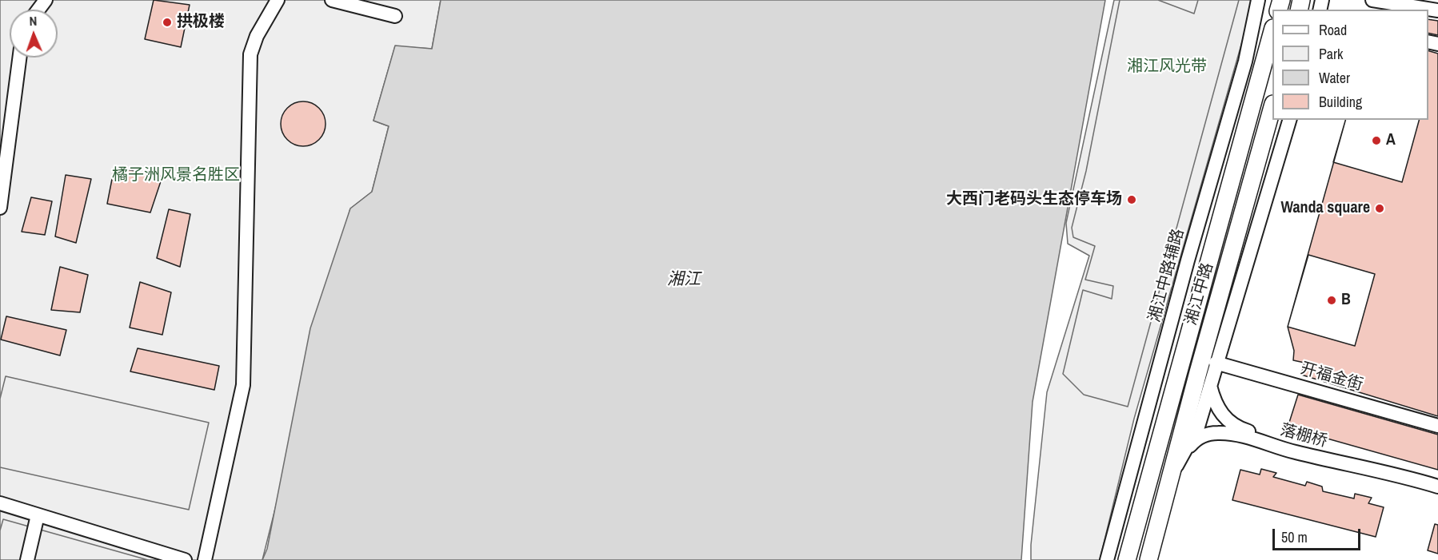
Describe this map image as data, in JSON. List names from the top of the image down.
{
  "streets": {
    "main road": ["湘江中路"],
    "street": ["湘江中路辅路", "开福金街", "落棚桥"]
  },
  "crossings": [
    ["湘江中路", "开福金街"],
    ["湘江中路", "落棚桥"]
  ],
  "water": ["湘江"],
  "parks": ["湘江风光带", "橘子洲风景名胜区"],
  "places": [
    "拱极楼",
    "A",
    "大西门老码头生态停车场",
    "Wanda square",
    "B"
  ],
  "legend": [
    "Road",
    "Park",
    "Water",
    "Building"
  ],
  "scale_bar": "50 m",
  "north": "top"
}
